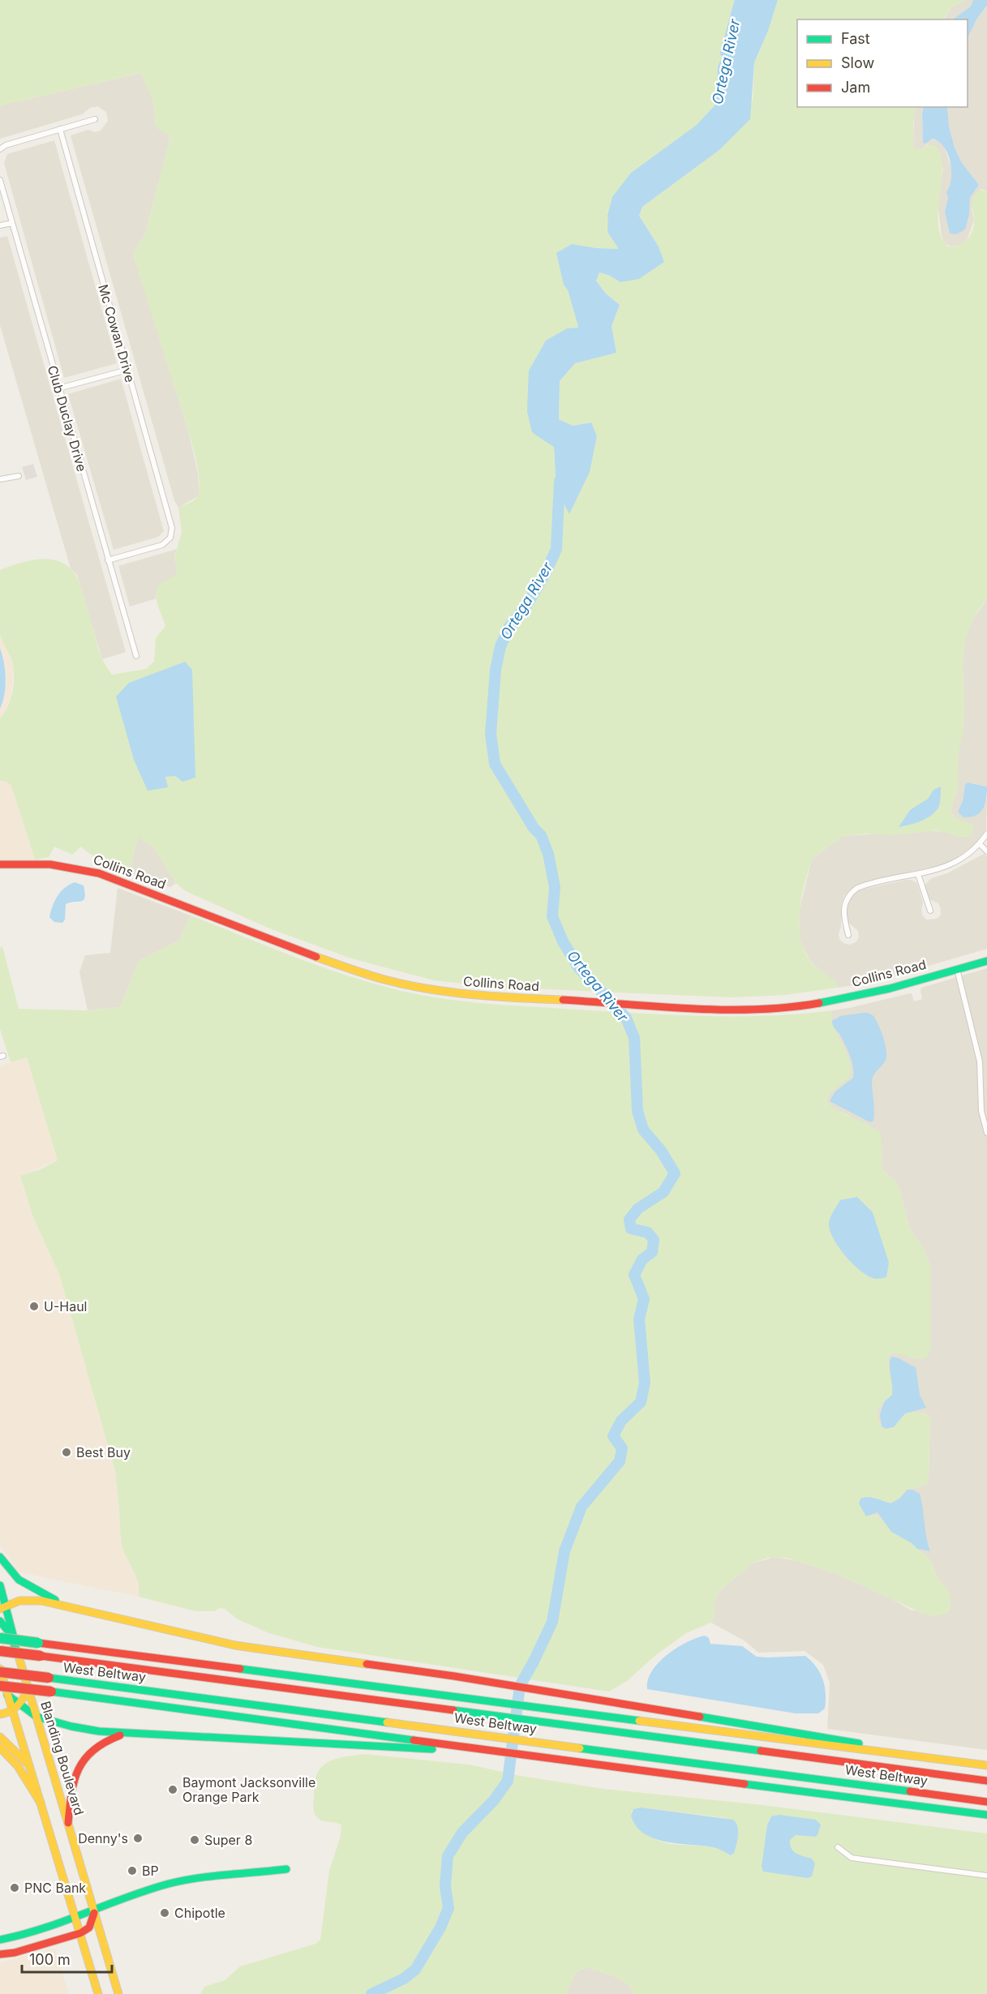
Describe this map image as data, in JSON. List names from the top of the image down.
{
  "streets": {
    "main road": ["Collins Road", "West Beltway", "Blanding Boulevard"],
    "street": ["Mc Cowan Drive", "Club Duclay Drive"]
  },
  "crossings": [
    ["Mc Cowan Drive", "Club Duclay Drive"]
  ],
  "water": ["Ortega River"],
  "places": [
    "U-Haul",
    "Best Buy",
    "Baymont Jacksonville Orange Park",
    "Denny's",
    "Super 8",
    "BP",
    "PNC Bank",
    "Chipotle"
  ],
  "legend": ["Fast", "Slow", "Jam"],
  "scale_bar": "100 m"
}
